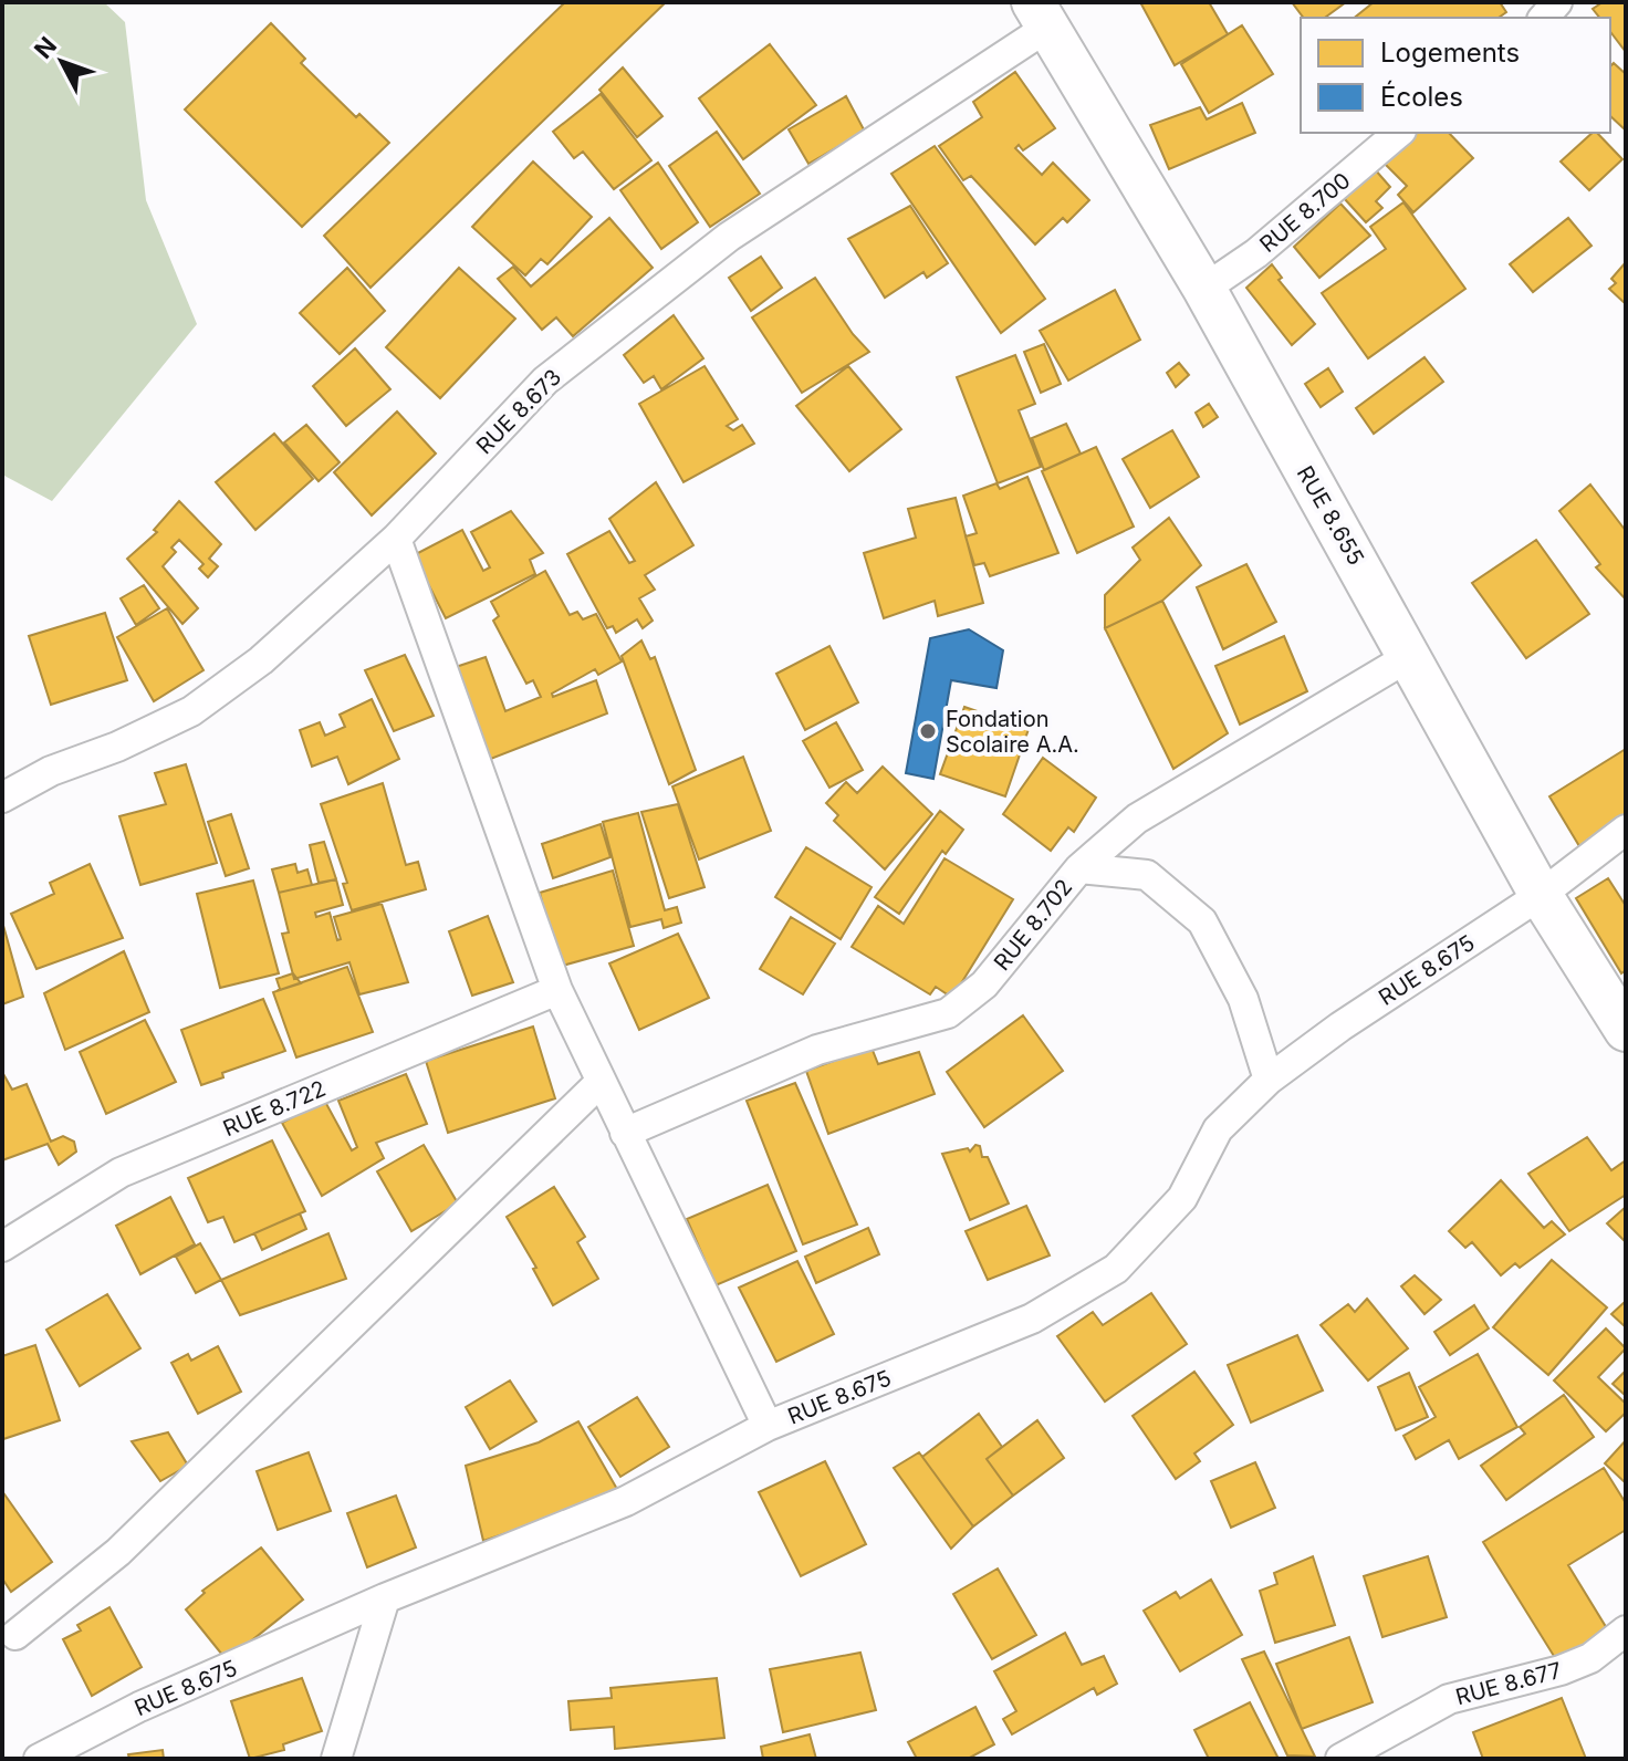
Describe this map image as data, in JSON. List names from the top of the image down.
{
  "streets": {
    "street": [
      "RUE 8.700",
      "RUE 8.673",
      "RUE 8.655",
      "RUE 8.702",
      "RUE 8.675",
      "RUE 8.722",
      "RUE 8.677"
    ]
  },
  "crossings": [
    ["RUE 8.700", "RUE 8.655"],
    ["RUE 8.673", "RUE 8.655"],
    ["RUE 8.655", "RUE 8.702"],
    ["RUE 8.655", "RUE 8.675"]
  ],
  "places": ["Fondation Scolaire A.A."],
  "legend": ["Logements", "Écoles"],
  "north": "top left"
}
